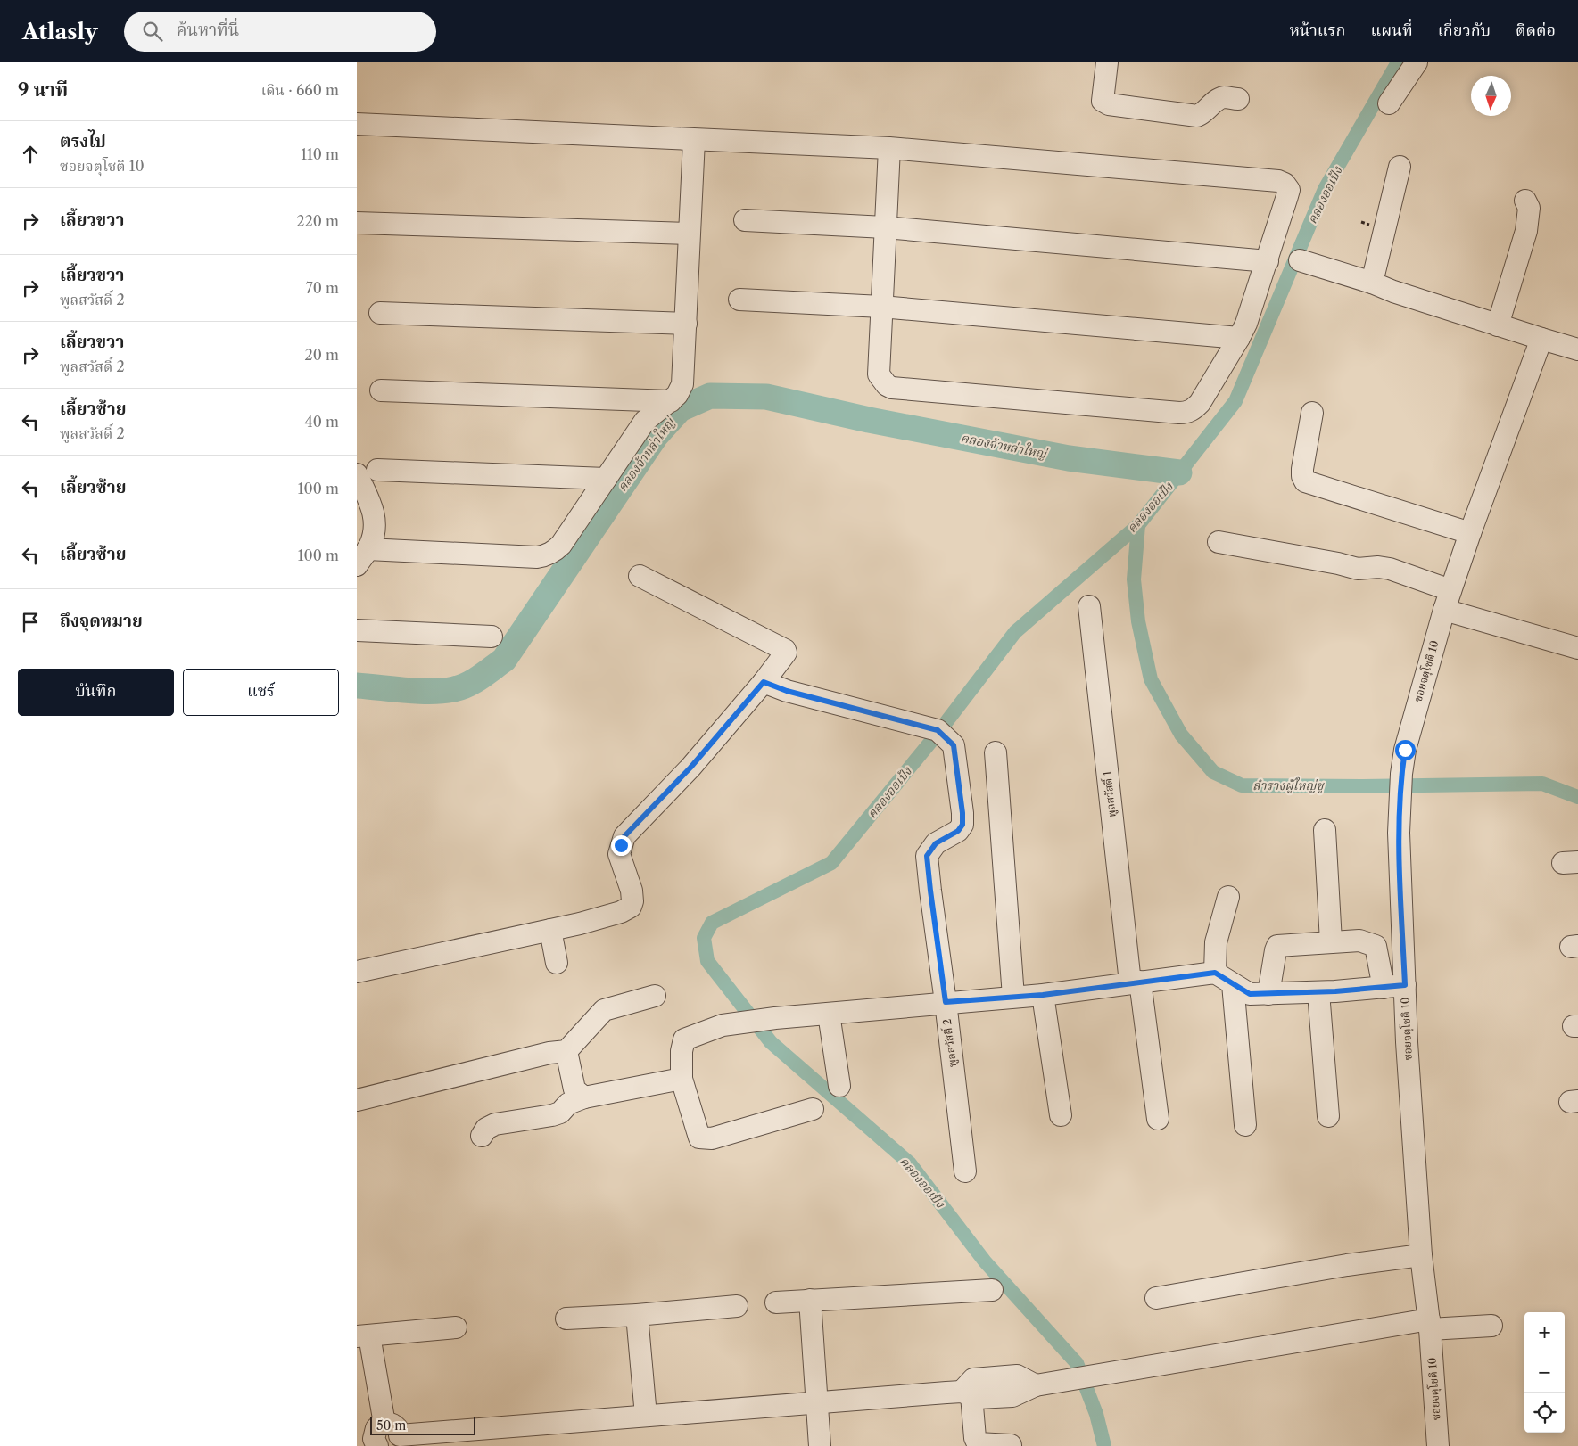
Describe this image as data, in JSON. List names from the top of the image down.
{
  "streets": {
    "street": ["ซอยจตุโชติ 10", "พูลสวัสดิ์ 1", "พูลสวัสดิ์ 2"]
  },
  "water": ["คลองออเป้ง", "คลองจ้าหล่าใหญ่", "ลำรางผู้ใหญ่ชู"],
  "scale_bar": "50 m",
  "north": "bottom",
  "page": {
    "header": "Atlasly",
    "search": "ค้นหาที่นี่",
    "nav": [
      "หน้าแรก",
      "แผนที่",
      "เกี่ยวกับ",
      "ติดต่อ"
    ],
    "heading": ["9 นาที", "เดิน · 660 m"],
    "list": [
      ["ตรงไป", "ซอยจตุโชติ 10", "110 m"],
      ["เลี้ยวขวา", "220 m"],
      ["เลี้ยวขวา", "พูลสวัสดิ์ 2", "70 m"],
      ["เลี้ยวขวา", "พูลสวัสดิ์ 2", "20 m"],
      ["เลี้ยวซ้าย", "พูลสวัสดิ์ 2", "40 m"],
      ["เลี้ยวซ้าย", "100 m"],
      ["เลี้ยวซ้าย", "100 m"],
      "ถึงจุดหมาย"
    ],
    "buttons": ["บันทึก", "แชร์"],
    "map_buttons": ["+", "−"],
    "scale": "50 m"
  }
}
